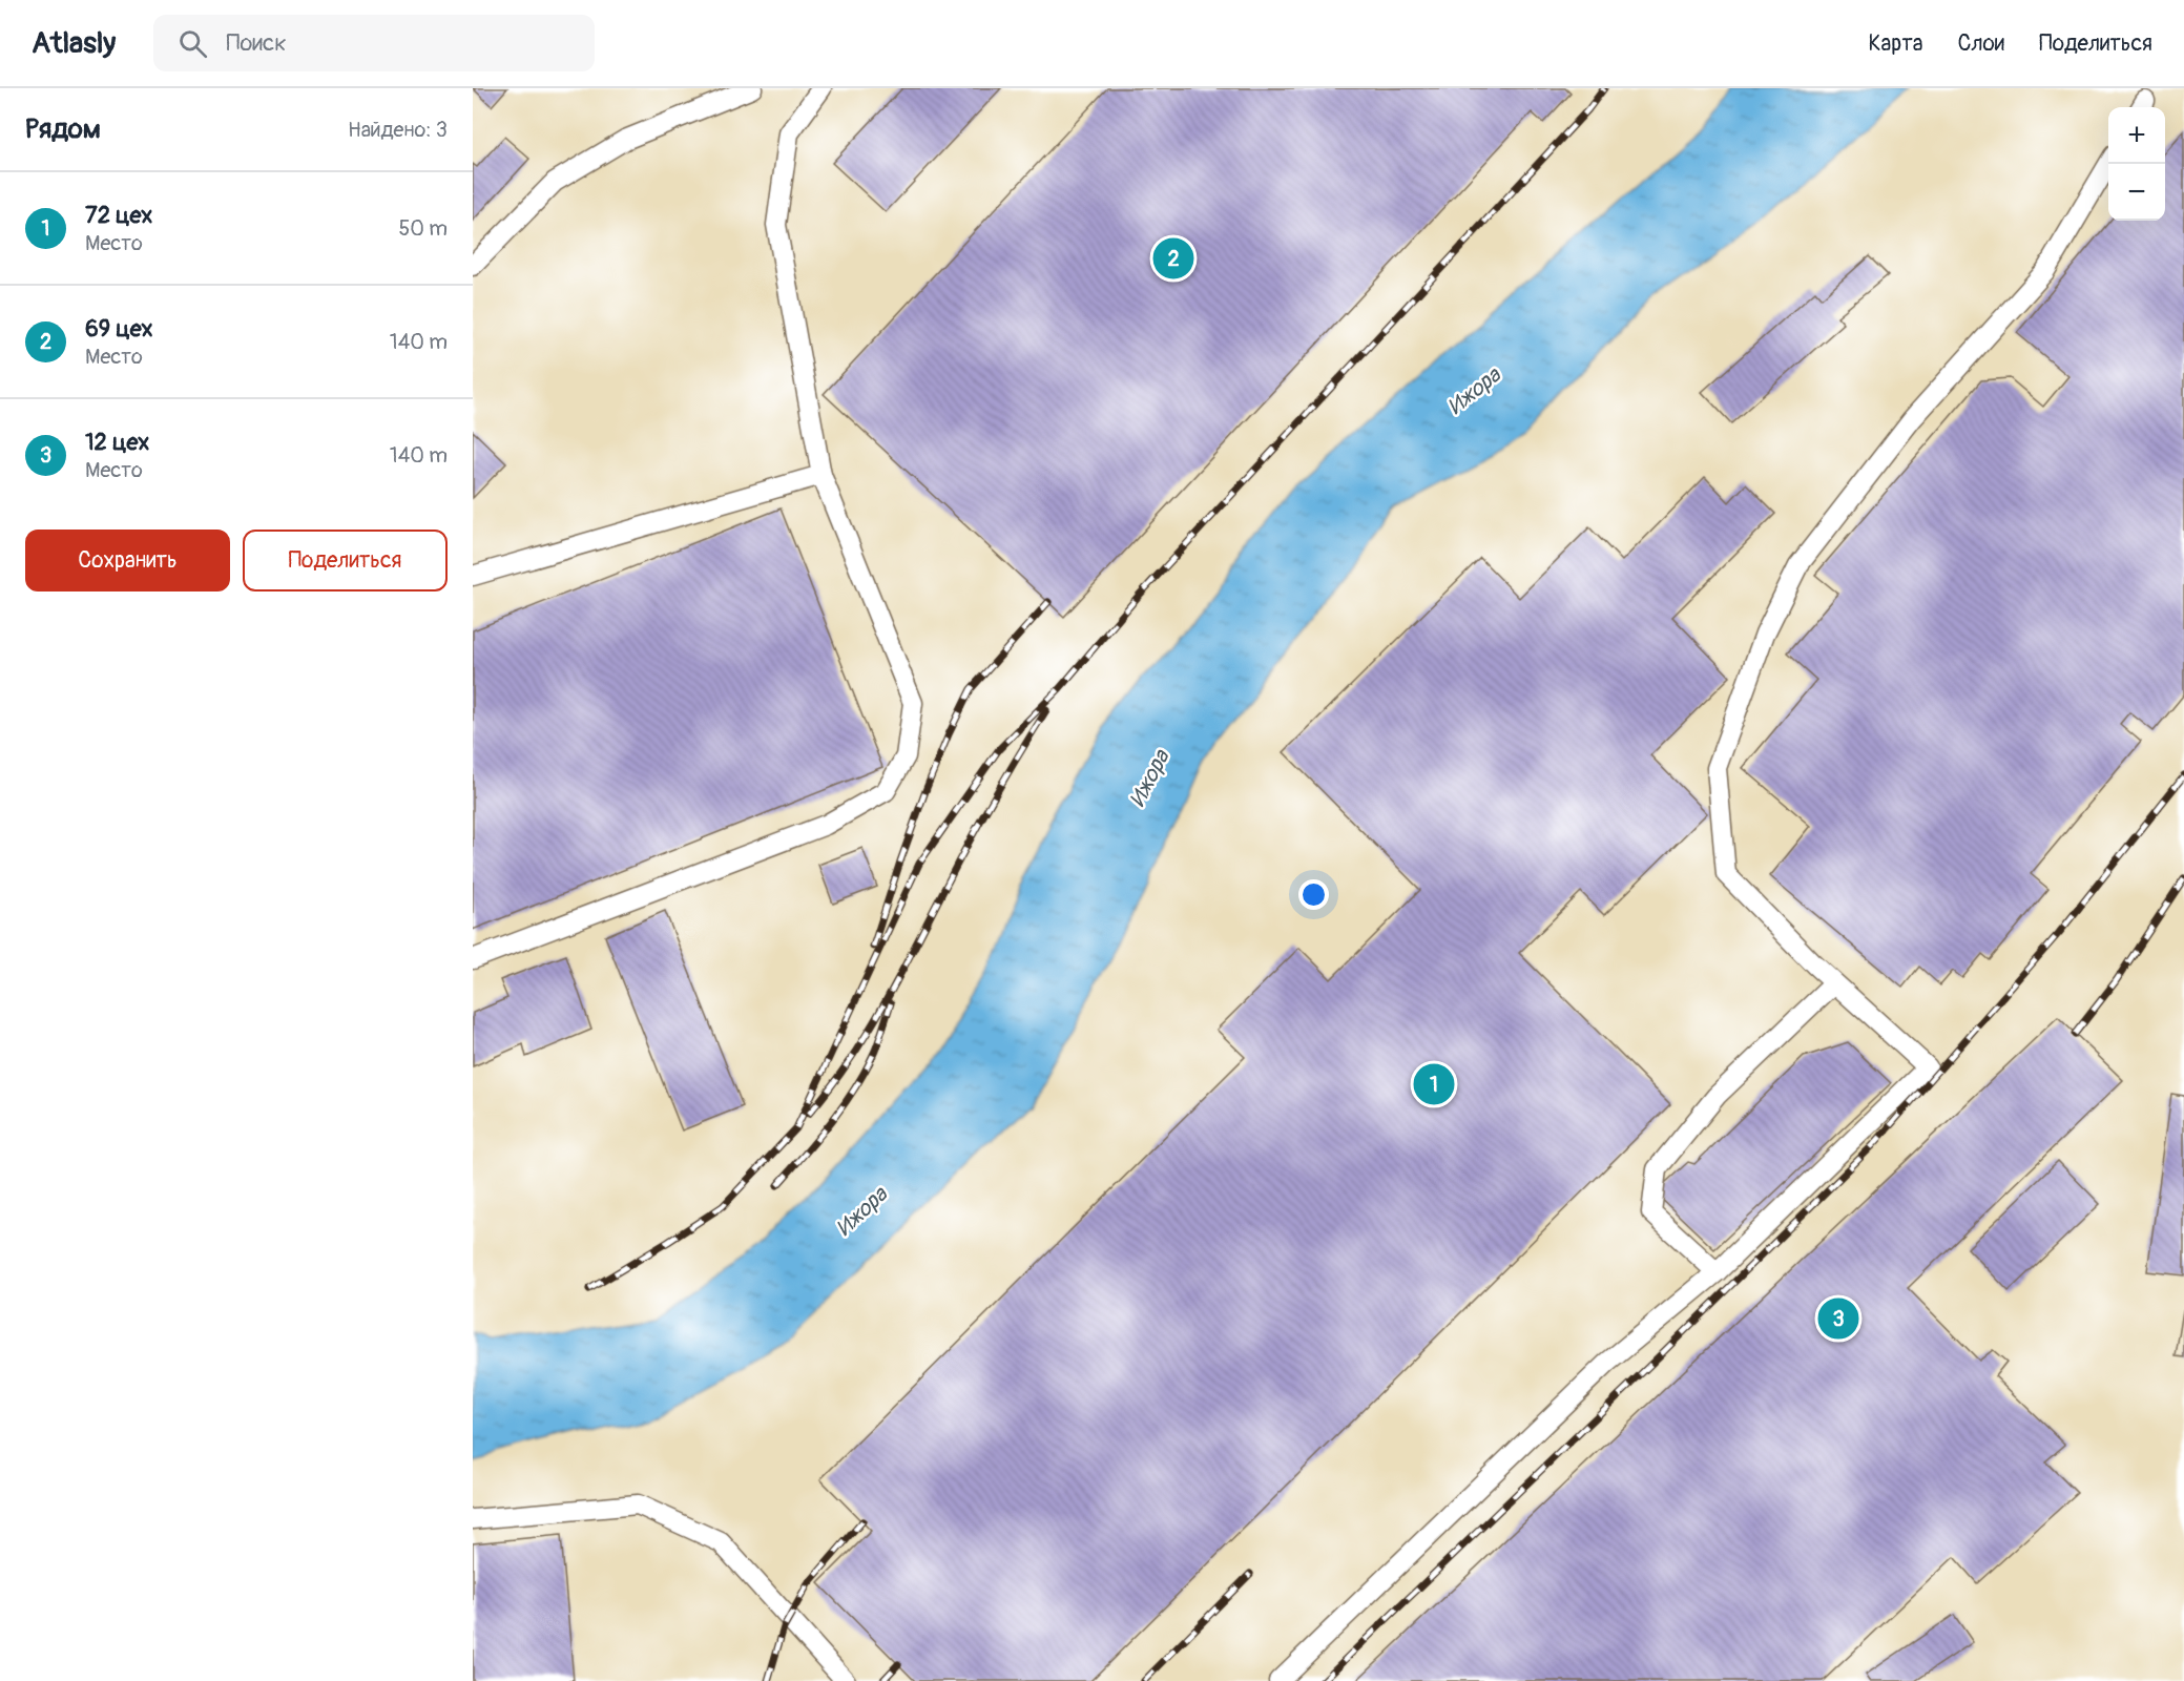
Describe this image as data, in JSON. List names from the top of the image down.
{
  "water": ["Ижора"],
  "page": {
    "header": "Atlasly",
    "search": "Поиск",
    "nav": ["Карта", "Слои", "Поделиться"],
    "heading": ["Рядом", "Найдено: 3"],
    "map_buttons": ["+", "−"],
    "list": [
      {
        "mark": "1",
        "name": "72 цех",
        "note": "Место",
        "value": "50 m"
      },
      {
        "mark": "2",
        "name": "69 цех",
        "note": "Место",
        "value": "140 m"
      },
      {
        "mark": "3",
        "name": "12 цех",
        "note": "Место",
        "value": "140 m"
      }
    ],
    "pins": ["2", "1", "3"],
    "buttons": ["Сохранить", "Поделиться"]
  }
}
